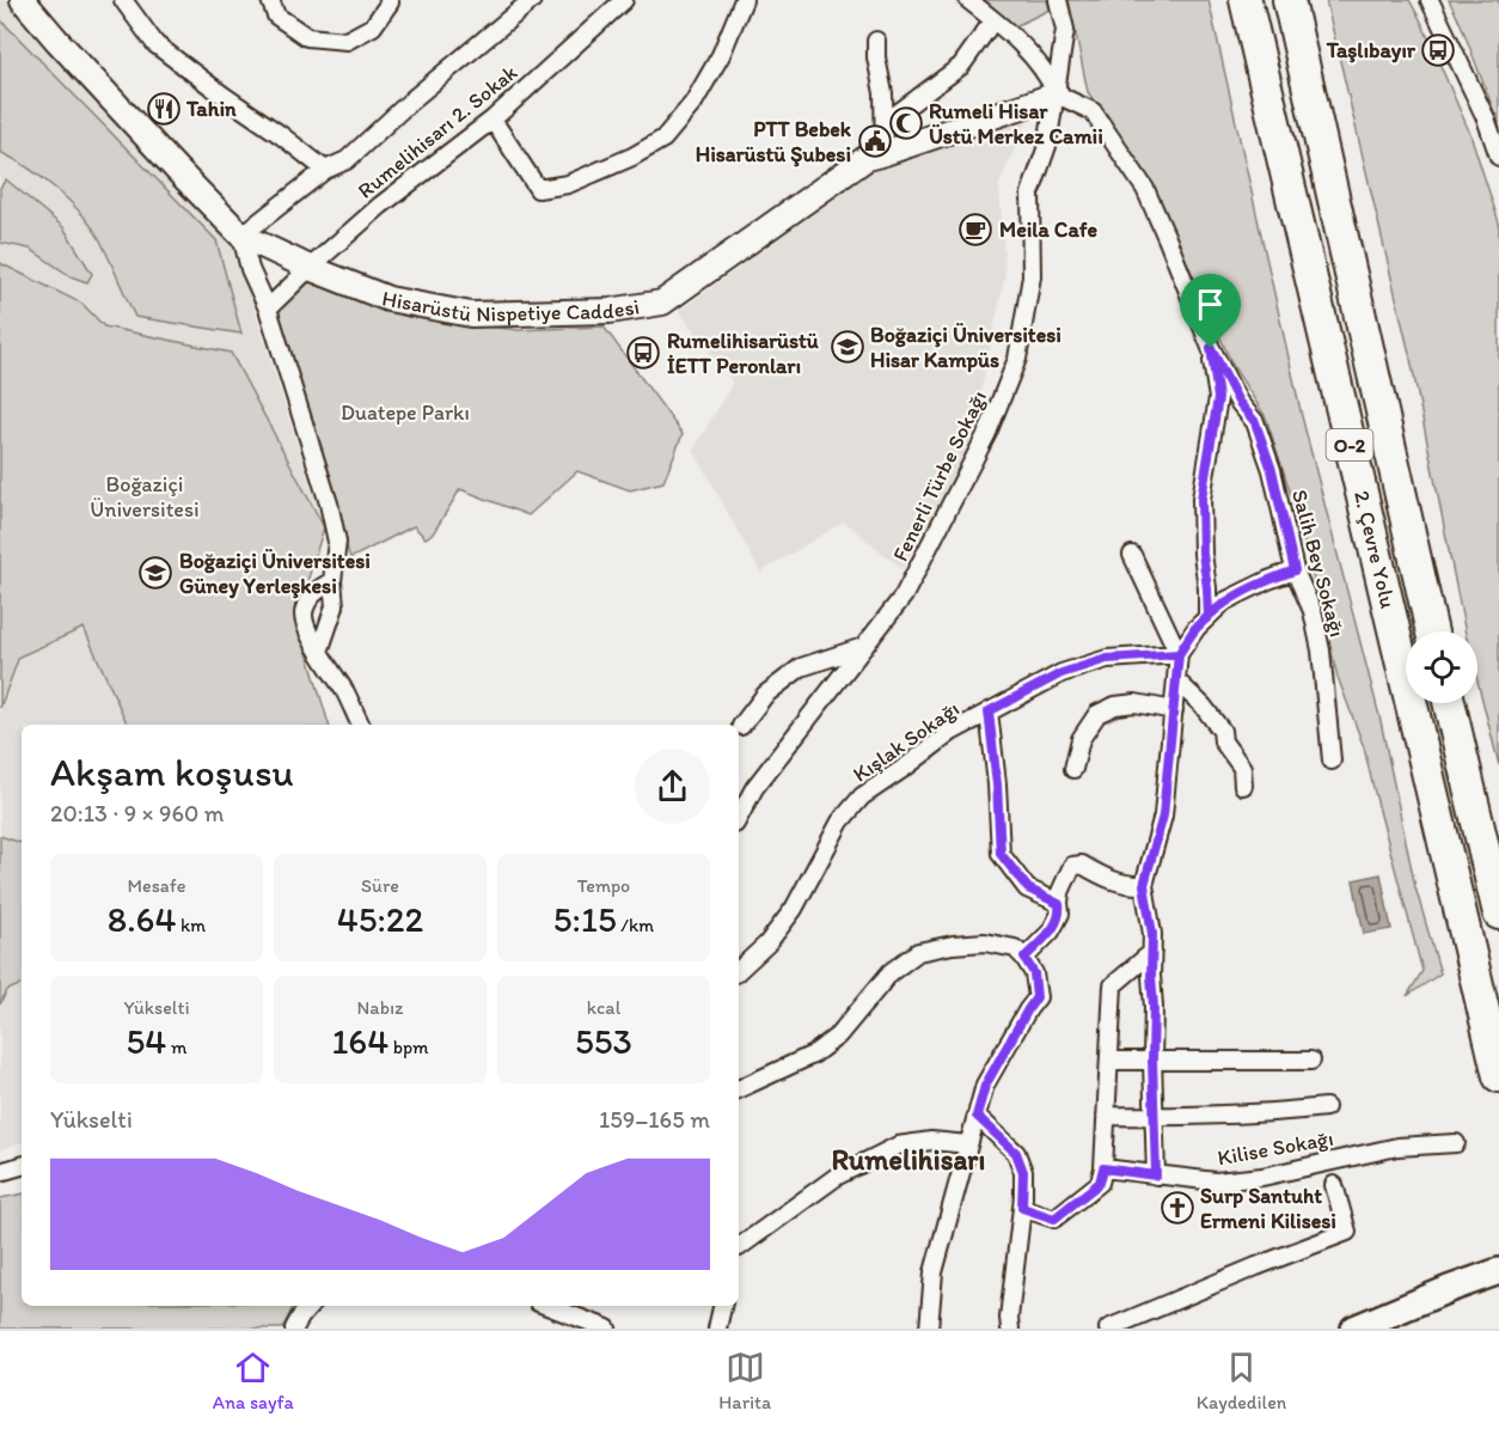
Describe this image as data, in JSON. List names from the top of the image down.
{
  "streets": {
    "highway": ["O-2", "2. Çevre Yolu"],
    "main road": ["Hisarüstü Nispetiye Caddesi"],
    "street": [
      "Rumelihisarı 2. Sokak",
      "Fenerli Türbe Sokağı",
      "Salih Bey Sokağı",
      "Kışlak Sokağı",
      "Kilise Sokağı"
    ]
  },
  "crossings": [
    ["Rumelihisarı 2. Sokak", "Hisarüstü Nispetiye Caddesi"],
    ["Hisarüstü Nispetiye Caddesi", "Fenerli Türbe Sokağı"],
    ["Hisarüstü Nispetiye Caddesi", "Salih Bey Sokağı"],
    ["Fenerli Türbe Sokağı", "Salih Bey Sokağı"]
  ],
  "districts": ["Rumelihisarı"],
  "parks": ["Duatepe Parkı", "Boğaziçi Üniversitesi"],
  "places": {
    "bus stop": ["Taşlıbayır", "Rumelihisarüstü İETT Peronları"],
    "restaurant": ["Tahin"],
    "mosque": ["Rumeli Hisar Üstü Merkez Camii"],
    "public building": ["PTT Bebek Hisarüstü Şubesi"],
    "cafe": ["Meila Cafe"],
    "school or university": ["Boğaziçi Üniversitesi Hisar Kampüs", "Boğaziçi Üniversitesi Güney Yerleşkesi"],
    "church": ["Surp Santuht Ermeni Kilisesi"]
  },
  "page": {
    "heading": ["Akşam koşusu", "20:13 · 9 × 960 m"],
    "stats": [
      ["Mesafe", "8.64 km"],
      ["Süre", "45:22"],
      ["Tempo", "5:15 /km"],
      ["Yükselti", "54 m"],
      ["Nabız", "164 bpm"],
      ["kcal", "553"]
    ],
    "chart": ["Yükselti", "159–165 m"],
    "tabs": ["Ana sayfa", "Harita", "Kaydedilen"]
  }
}
